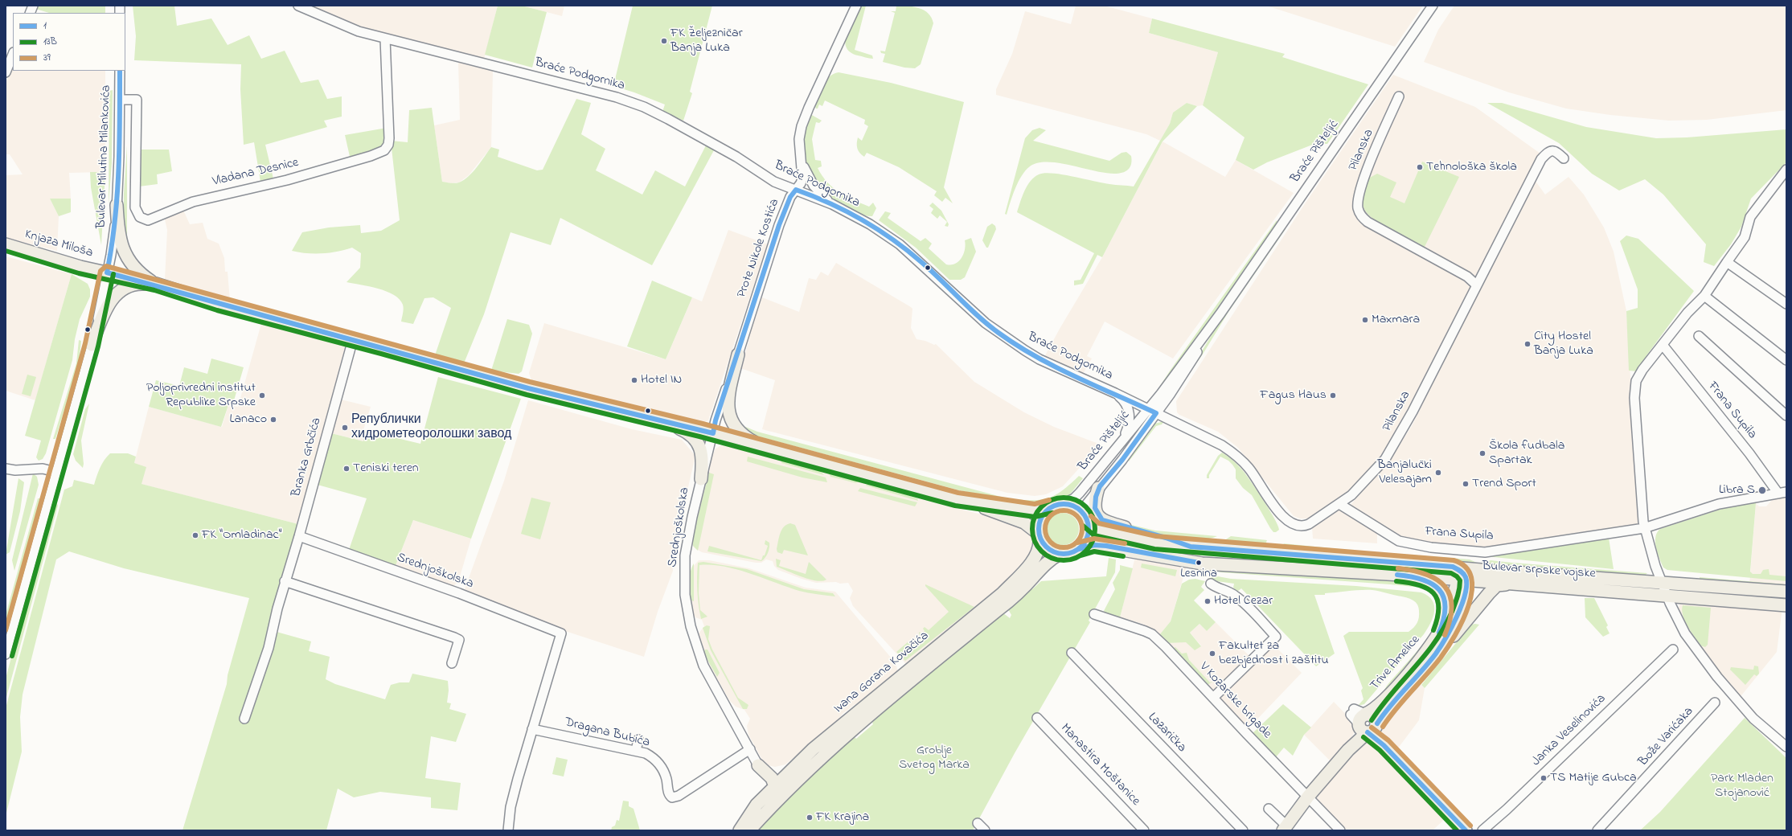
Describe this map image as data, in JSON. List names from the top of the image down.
{
  "streets": {
    "main road": [
      "Knjaza Miloša",
      "Bulevar srpske vojske",
      "Trive Amelice",
      "Ivana Gorana Kovačića"
    ],
    "street": [
      "Braće Podgornika",
      "Pilanska",
      "Braće Pišteljić",
      "Bulevar Milutina Milankovića",
      "Vladana Desnice",
      "Prote Nikole Kostića",
      "Frana Supila",
      "Branka Grbčića",
      "Srednjoškolska",
      "V Kozarske brigade",
      "Janka Veselinovića",
      "Dragana Bubića",
      "Lazarička",
      "Bože Varićaka",
      "Manastira Moštanice"
    ]
  },
  "crossings": [
    ["Braće Podgornika", "Pilanska"],
    ["Braće Podgornika", "Braće Pišteljić"],
    ["Braće Podgornika", "Vladana Desnice"],
    ["Braće Podgornika", "Prote Nikole Kostića"],
    ["Pilanska", "Frana Supila"],
    ["Braće Pišteljić", "Knjaza Miloša"],
    ["Braće Pišteljić", "Bulevar srpske vojske"],
    ["Braće Pišteljić", "Ivana Gorana Kovačića"],
    ["Bulevar Milutina Milankovića", "Vladana Desnice"],
    ["Bulevar Milutina Milankovića", "Knjaza Miloša"],
    ["Knjaza Miloša", "Prote Nikole Kostića"],
    ["Knjaza Miloša", "Branka Grbčića"],
    ["Knjaza Miloša", "Srednjoškolska"],
    ["Knjaza Miloša", "Bulevar srpske vojske"],
    ["Knjaza Miloša", "Ivana Gorana Kovačića"],
    ["Prote Nikole Kostića", "Srednjoškolska"],
    ["Branka Grbčića", "Srednjoškolska"],
    ["Srednjoškolska", "Dragana Bubića"],
    ["Bulevar srpske vojske", "Trive Amelice"],
    ["Bulevar srpske vojske", "Ivana Gorana Kovačića"],
    ["Trive Amelice", "V Kozarske brigade"]
  ],
  "parks": ["Groblje Svetog Marka", "Park Mladen Stojanović"],
  "places": [
    "FK Željezničar Banja Luka",
    "Tehnološka škola",
    "Maxmara",
    "City Hostel Banja Luka",
    "Hotel IN",
    "Poljoprivredni institut Republike Srpske",
    "Fagus Haus",
    "Lanaco",
    "Републички хидрометеоролошки завод",
    "Škola fudbala Spartak",
    "Teniski teren",
    "Banjalučki Velesajam",
    "Trend Sport",
    "Libra S",
    "FK \"Omladinac\"",
    "Lesnina",
    "Hotel Cezar",
    "Fakultet za bezbjednost i zaštitu",
    "TS Matije Gubca",
    "FK Krajina"
  ],
  "lines": ["transit line 1", "transit line 13B", "transit line 39"],
  "legend": ["1", "13B", "39"]
}
